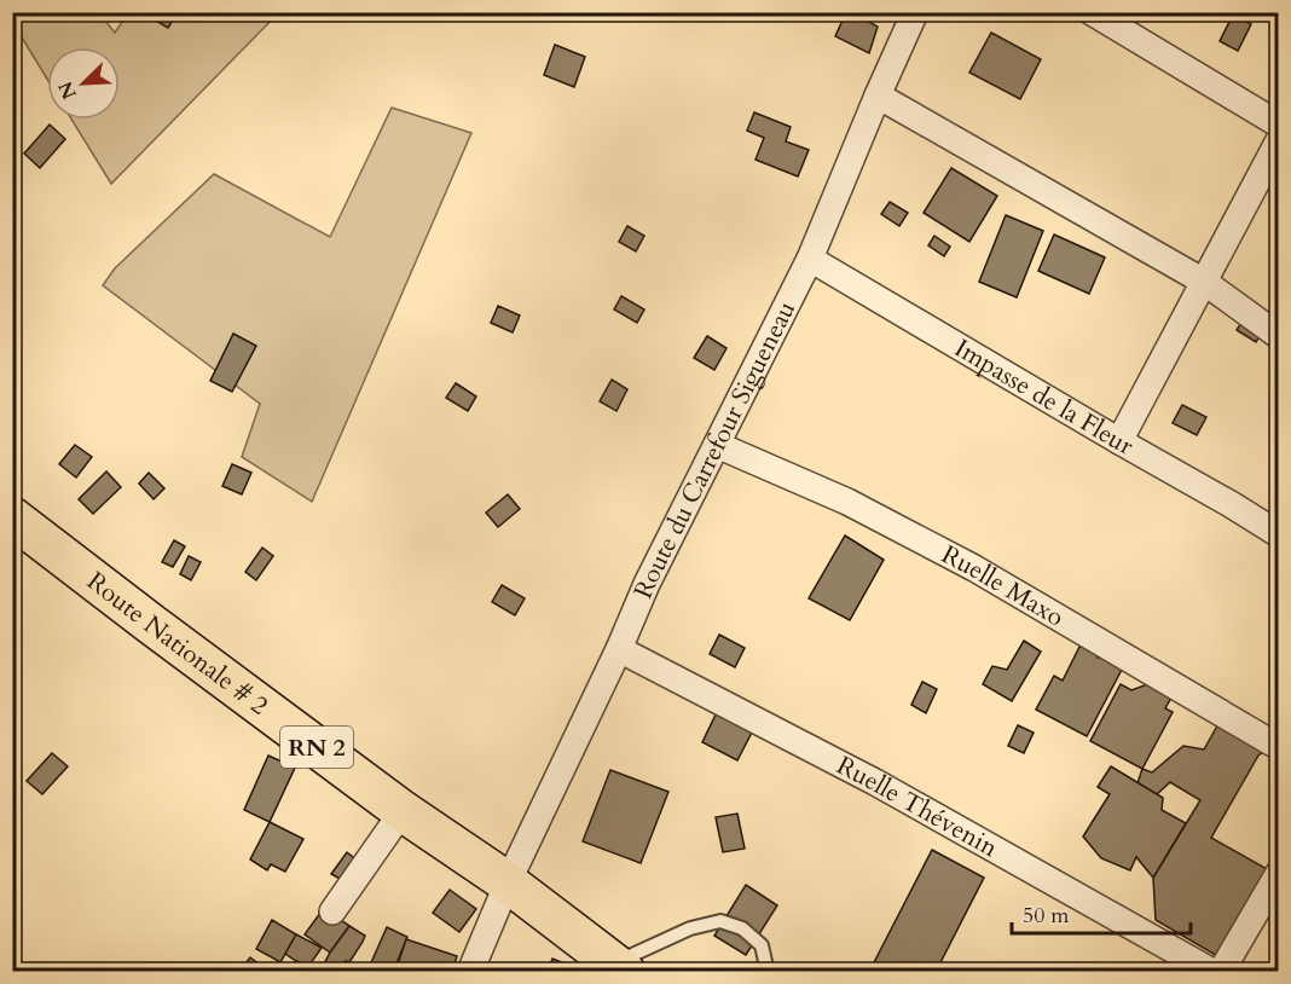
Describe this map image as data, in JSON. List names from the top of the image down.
{
  "streets": {
    "main road": ["Route Nationale # 2", "RN 2"],
    "street": [
      "Impasse de la Fleur",
      "Route du Carrefour Sigueneau",
      "Ruelle Maxo",
      "Ruelle Thévenin"
    ]
  },
  "crossings": [
    ["Impasse de la Fleur", "Route du Carrefour Sigueneau"],
    ["Route du Carrefour Sigueneau", "Ruelle Maxo"],
    ["Route du Carrefour Sigueneau", "Route Nationale # 2"],
    ["Route du Carrefour Sigueneau", "Ruelle Thévenin"]
  ],
  "scale_bar": "50 m",
  "north": "bottom left"
}
